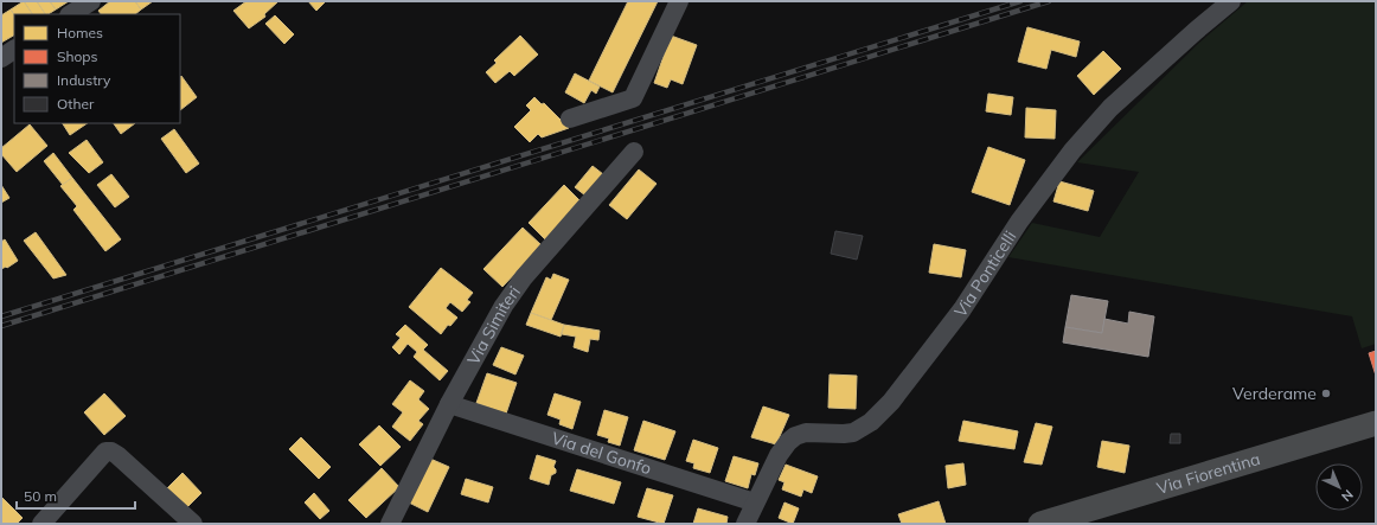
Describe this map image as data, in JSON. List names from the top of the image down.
{
  "streets": {
    "main road": ["Via Fiorentina"],
    "street": ["Via Ponticelli", "Via Simiteri", "Via del Gonfo"]
  },
  "crossings": [
    ["Via Ponticelli", "Via del Gonfo"],
    ["Via Simiteri", "Via del Gonfo"]
  ],
  "places": ["Verderame"],
  "legend": [
    "Homes",
    "Shops",
    "Industry",
    "Other"
  ],
  "scale_bar": "50 m",
  "north": "bottom right"
}
